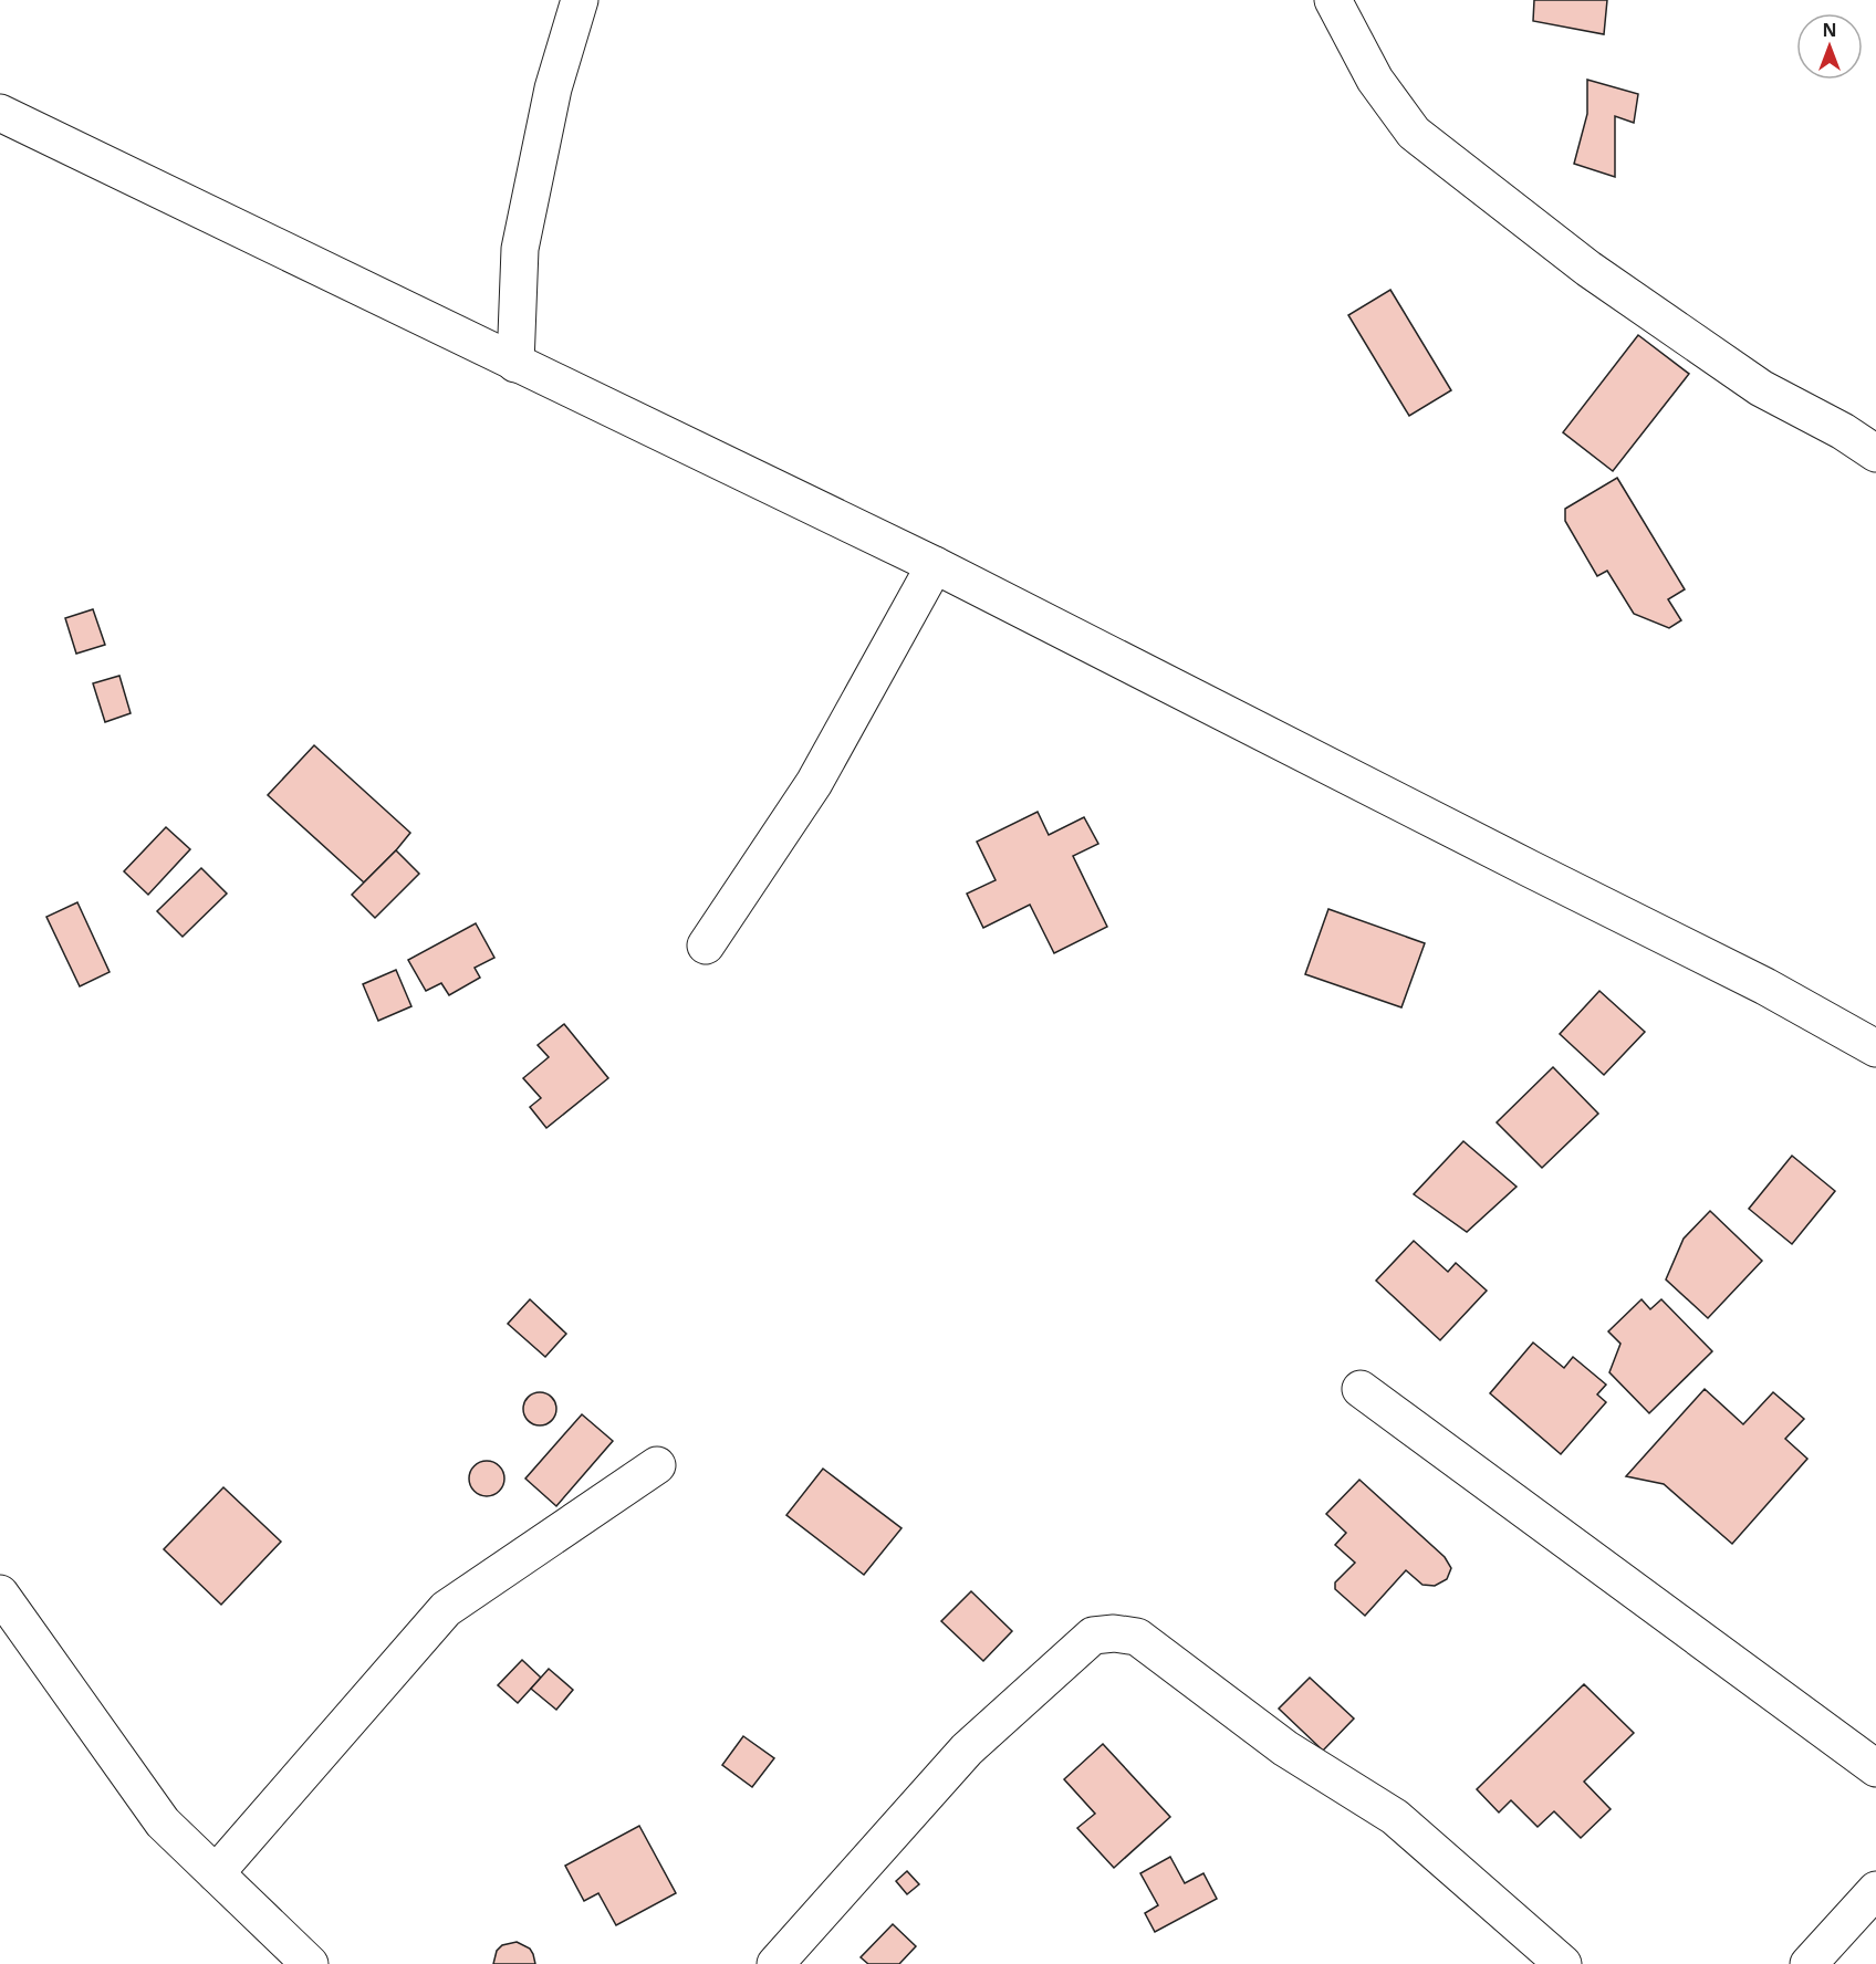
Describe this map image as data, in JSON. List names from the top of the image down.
{
  "north": "top"
}
